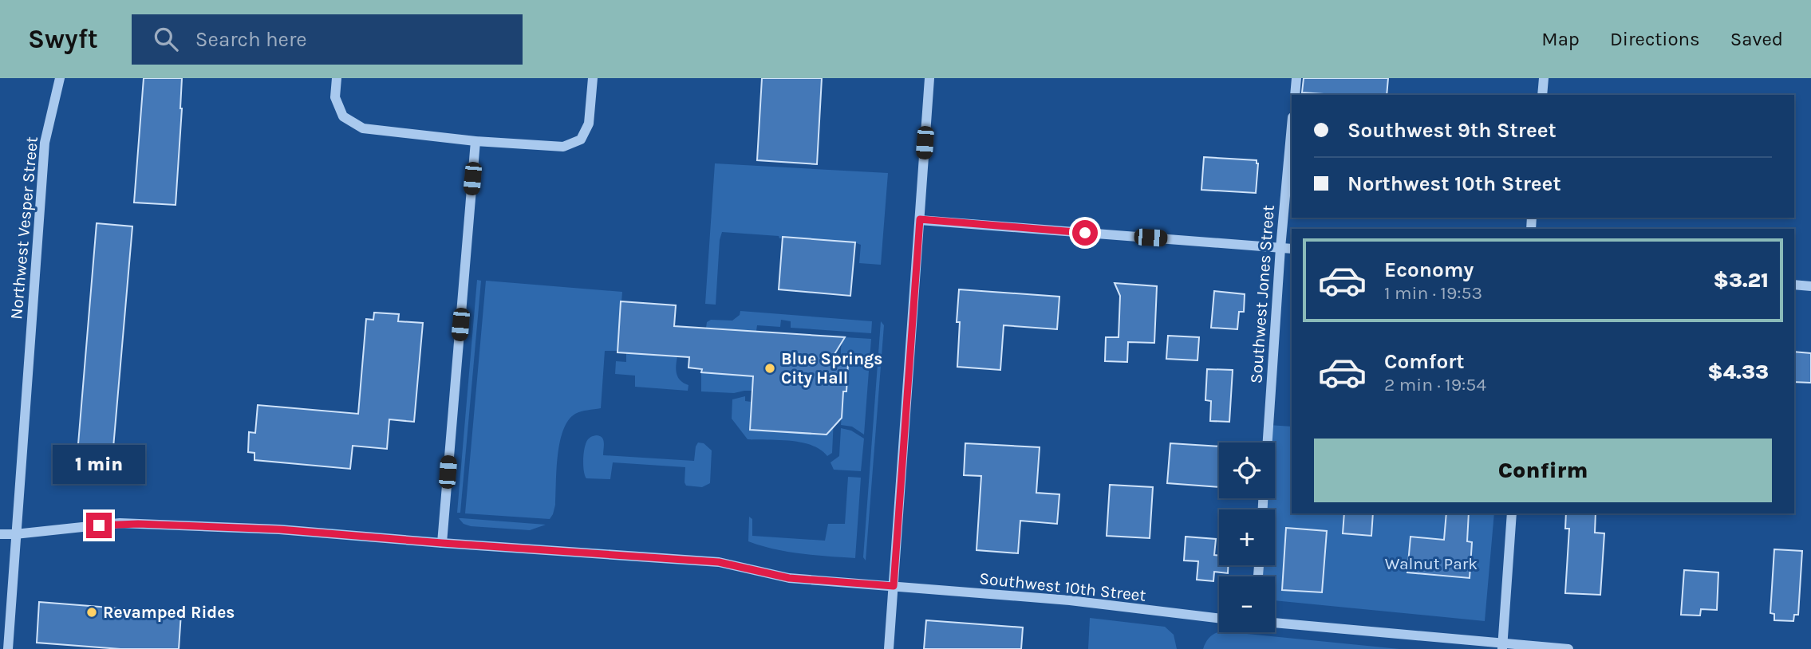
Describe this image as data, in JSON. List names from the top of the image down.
{
  "streets": {
    "street": ["Northwest Vesper Street", "Southwest Jones Street", "Southwest 10th Street"]
  },
  "crossings": [
    ["Northwest Vesper Street", "Southwest 10th Street"]
  ],
  "parks": ["Walnut Park"],
  "places": ["Blue Springs City Hall", "Revamped Rides"],
  "page": {
    "header": "Swyft",
    "search": "Search here",
    "nav": ["Map", "Directions", "Saved"],
    "banner": ["Southwest 9th Street", "Northwest 10th Street"],
    "list": [
      {
        "name": "Economy",
        "note": "1 min · 19:53",
        "value": "$3.21"
      },
      {
        "name": "Comfort",
        "note": "2 min · 19:54",
        "value": "$4.33"
      }
    ],
    "buttons": "Confirm",
    "map_buttons": ["+", "−"],
    "bubble": "1 min"
  }
}
